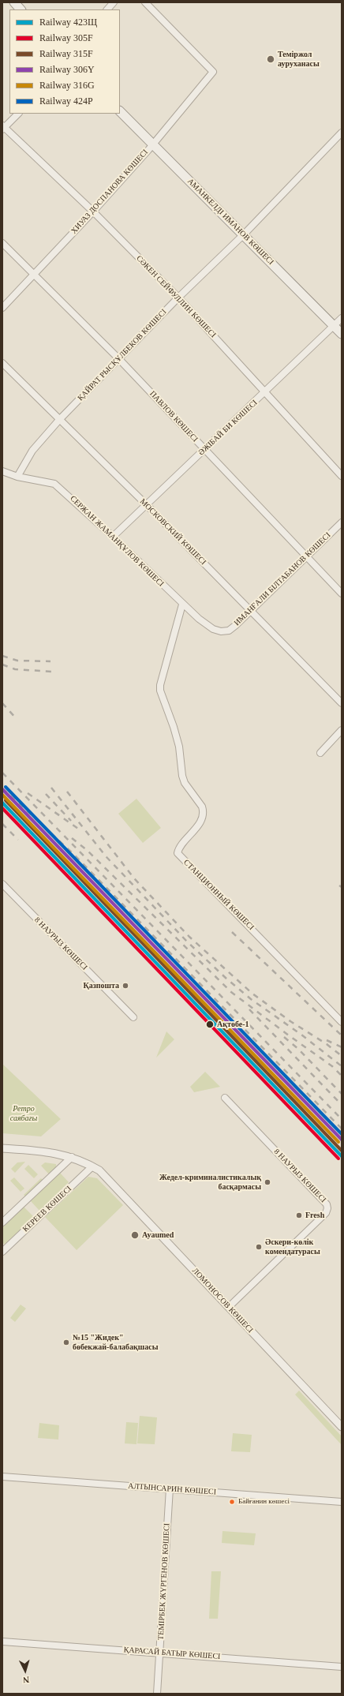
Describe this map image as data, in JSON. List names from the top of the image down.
{
  "streets": {
    "main road": ["АМАНКЕЛДІ ИМАНОВ КӨШЕСІ"],
    "street": [
      "ХИУАЗ ДОСПАНОВА КӨШЕСІ",
      "СӘКЕН СЕЙФУЛЛИН КӨШЕСІ",
      "ҚАЙРАТ РЫСҚҰЛБЕКОВ КӨШЕСІ",
      "ПАВЛОВ КӨШЕСІ",
      "ӘЖІБАЙ БИ КӨШЕСІ",
      "МОСКОВСКИЙ КӨШЕСІ",
      "СЕРЖАН ЖАМАНҚҰЛОВ КӨШЕСІ",
      "ИМАНҒАЛИ БІЛТАБАНОВ КӨШЕСІ",
      "СТАНЦИОННЫЙ КӨШЕСІ",
      "8 НАУРЫЗ КӨШЕСІ",
      "КЕРЕЕВ КӨШЕСІ",
      "ЛОМОНОСОВ КӨШЕСІ",
      "АЛТЫНСАРИН КӨШЕСІ",
      "ТЕМІРБЕК ЖҮРГЕНОВ КӨШЕСІ",
      "ҚАРАСАЙ БАТЫР КӨШЕСІ"
    ]
  },
  "crossings": [
    ["ХИУАЗ ДОСПАНОВА КӨШЕСІ", "АМАНКЕЛДІ ИМАНОВ КӨШЕСІ"],
    ["ХИУАЗ ДОСПАНОВА КӨШЕСІ", "СӘКЕН СЕЙФУЛЛИН КӨШЕСІ"],
    ["ХИУАЗ ДОСПАНОВА КӨШЕСІ", "ПАВЛОВ КӨШЕСІ"],
    ["АМАНКЕЛДІ ИМАНОВ КӨШЕСІ", "ҚАЙРАТ РЫСҚҰЛБЕКОВ КӨШЕСІ"],
    ["АМАНКЕЛДІ ИМАНОВ КӨШЕСІ", "ӘЖІБАЙ БИ КӨШЕСІ"],
    ["СӘКЕН СЕЙФУЛЛИН КӨШЕСІ", "ҚАЙРАТ РЫСҚҰЛБЕКОВ КӨШЕСІ"],
    ["СӘКЕН СЕЙФУЛЛИН КӨШЕСІ", "ӘЖІБАЙ БИ КӨШЕСІ"],
    ["ҚАЙРАТ РЫСҚҰЛБЕКОВ КӨШЕСІ", "ПАВЛОВ КӨШЕСІ"],
    ["ҚАЙРАТ РЫСҚҰЛБЕКОВ КӨШЕСІ", "МОСКОВСКИЙ КӨШЕСІ"],
    ["ҚАЙРАТ РЫСҚҰЛБЕКОВ КӨШЕСІ", "СЕРЖАН ЖАМАНҚҰЛОВ КӨШЕСІ"],
    ["ПАВЛОВ КӨШЕСІ", "ӘЖІБАЙ БИ КӨШЕСІ"],
    ["ПАВЛОВ КӨШЕСІ", "ИМАНҒАЛИ БІЛТАБАНОВ КӨШЕСІ"],
    ["ӘЖІБАЙ БИ КӨШЕСІ", "МОСКОВСКИЙ КӨШЕСІ"],
    ["ӘЖІБАЙ БИ КӨШЕСІ", "СЕРЖАН ЖАМАНҚҰЛОВ КӨШЕСІ"],
    ["МОСКОВСКИЙ КӨШЕСІ", "ИМАНҒАЛИ БІЛТАБАНОВ КӨШЕСІ"],
    ["СЕРЖАН ЖАМАНҚҰЛОВ КӨШЕСІ", "ИМАНҒАЛИ БІЛТАБАНОВ КӨШЕСІ"],
    ["СЕРЖАН ЖАМАНҚҰЛОВ КӨШЕСІ", "СТАНЦИОННЫЙ КӨШЕСІ"],
    ["8 НАУРЫЗ КӨШЕСІ", "ЛОМОНОСОВ КӨШЕСІ"],
    ["КЕРЕЕВ КӨШЕСІ", "ЛОМОНОСОВ КӨШЕСІ"],
    ["АЛТЫНСАРИН КӨШЕСІ", "ТЕМІРБЕК ЖҮРГЕНОВ КӨШЕСІ"],
    ["ТЕМІРБЕК ЖҮРГЕНОВ КӨШЕСІ", "ҚАРАСАЙ БАТЫР КӨШЕСІ"]
  ],
  "parks": ["Ретро саябағы"],
  "places": [
    "Теміржол ауруханасы",
    "Қазпошта",
    "Ақтөбе-1",
    "Жедел-криминалистикалық басқармасы",
    "Fresh",
    "Ayaumed",
    "Әскери-көлік комендатурасы",
    "№15 \"Жидек\" бөбекжай-балабақшасы",
    "Байғанин көшесі"
  ],
  "lines": [
    "rail line 424Р",
    "rail line 306Y",
    "rail line 316G",
    "rail line 315F",
    "rail line 423Щ",
    "rail line 305F"
  ],
  "legend": [
    "Railway 423Щ",
    "Railway 305F",
    "Railway 315F",
    "Railway 306Y",
    "Railway 316G",
    "Railway 424Р"
  ],
  "north": "bottom"
}
